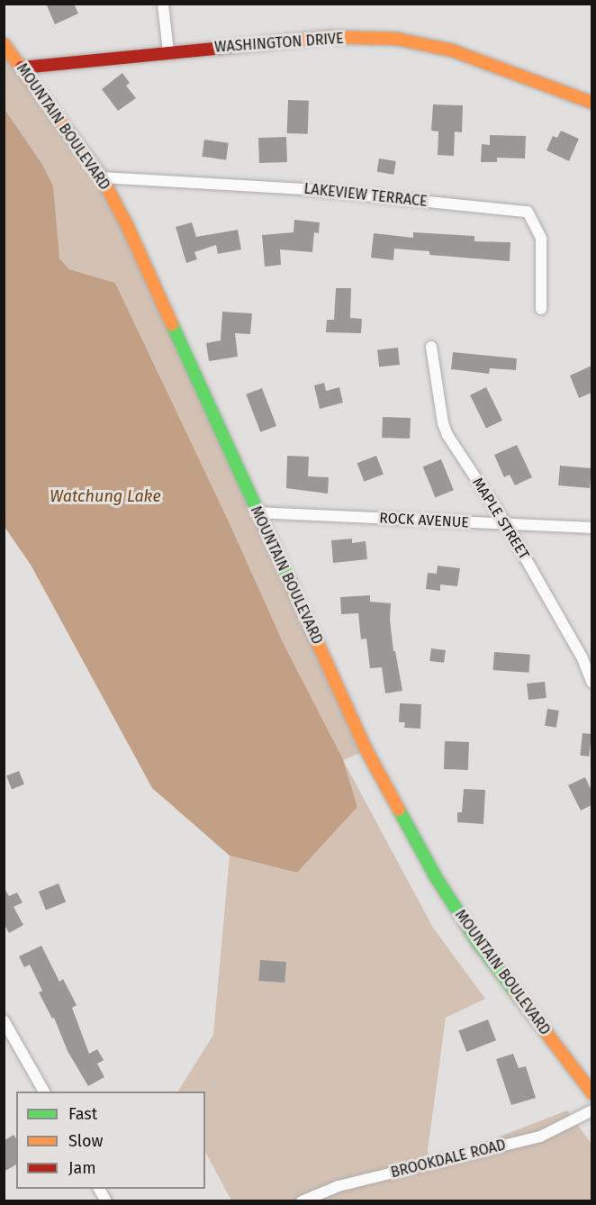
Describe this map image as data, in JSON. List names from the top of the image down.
{
  "streets": {
    "street": [
      "WASHINGTON DRIVE",
      "MOUNTAIN BOULEVARD",
      "LAKEVIEW TERRACE",
      "MAPLE STREET",
      "ROCK AVENUE",
      "BROOKDALE ROAD"
    ]
  },
  "crossings": [
    ["WASHINGTON DRIVE", "MOUNTAIN BOULEVARD"],
    ["MOUNTAIN BOULEVARD", "LAKEVIEW TERRACE"],
    ["MOUNTAIN BOULEVARD", "ROCK AVENUE"],
    ["MAPLE STREET", "ROCK AVENUE"]
  ],
  "water": ["Watchung Lake"],
  "legend": ["Fast", "Slow", "Jam"]
}
